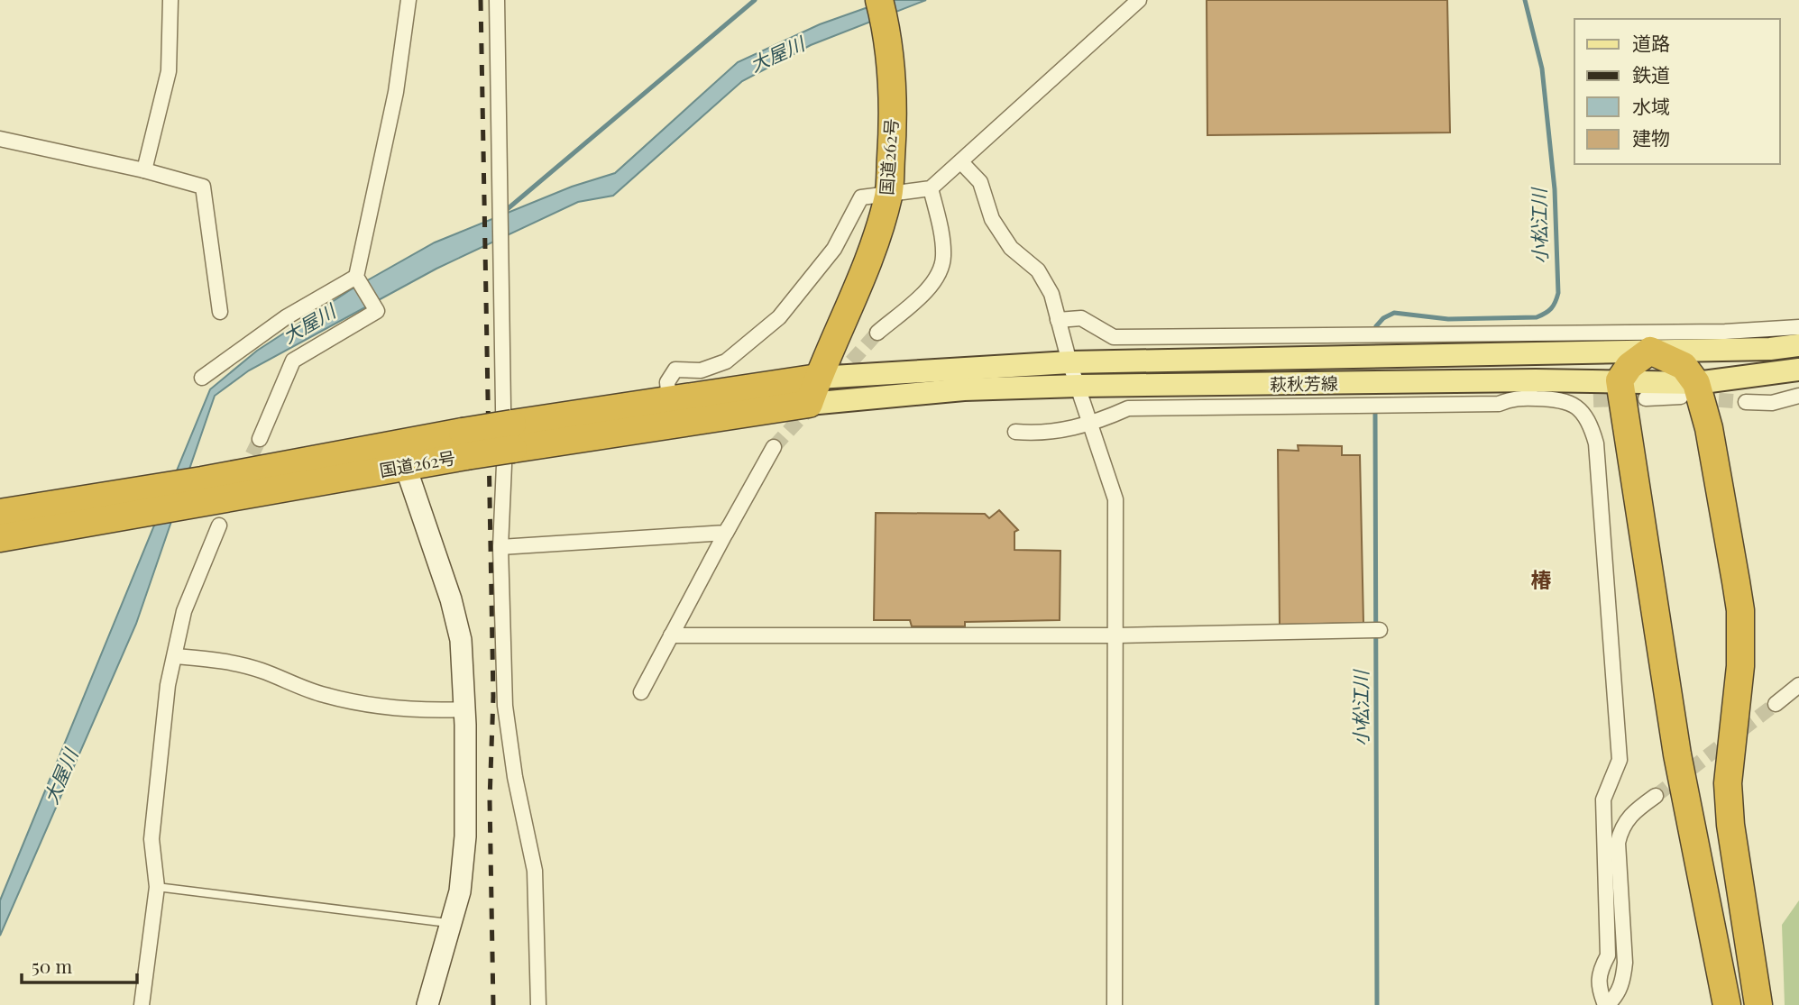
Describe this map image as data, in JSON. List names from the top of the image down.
{
  "streets": {
    "highway": ["国道262号"],
    "main road": ["萩秋芳線"]
  },
  "crossings": [
    ["国道262号", "萩秋芳線"]
  ],
  "districts": ["椿"],
  "water": ["大屋川", "小松江川"],
  "legend": [
    "道路",
    "鉄道",
    "水域",
    "建物"
  ],
  "scale_bar": "50 m"
}
